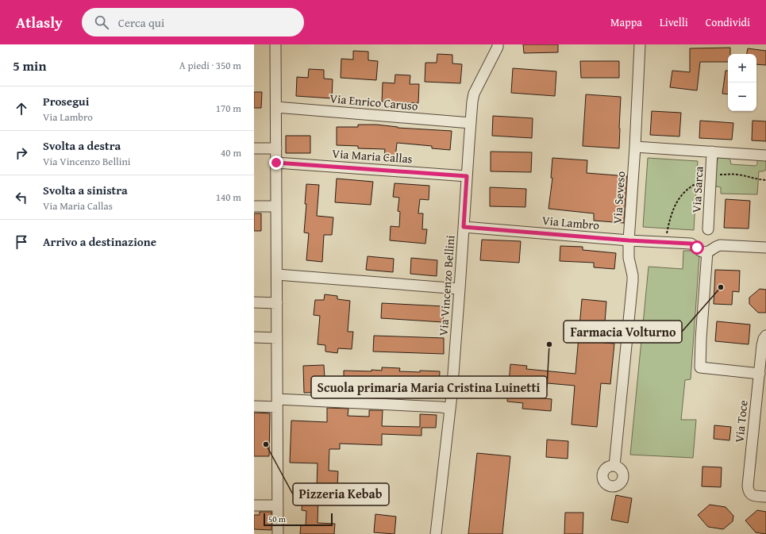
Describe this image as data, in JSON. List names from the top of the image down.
{
  "streets": {
    "street": [
      "Via Enrico Caruso",
      "Via Maria Callas",
      "Via Sarca",
      "Via Seveso",
      "Via Lambro",
      "Via Vincenzo Bellini",
      "Via Toce"
    ]
  },
  "crossings": [
    ["Via Enrico Caruso", "Via Vincenzo Bellini"],
    ["Via Maria Callas", "Via Vincenzo Bellini"],
    ["Via Sarca", "Via Seveso"],
    ["Via Seveso", "Via Lambro"],
    ["Via Lambro", "Via Vincenzo Bellini"]
  ],
  "places": ["Farmacia Volturno", "Scuola primaria Maria Cristina Luinetti", "Pizzeria Kebab"],
  "scale_bar": "50 m",
  "page": {
    "header": "Atlasly",
    "search": "Cerca qui",
    "nav": ["Mappa", "Livelli", "Condividi"],
    "heading": ["5 min", "A piedi · 350 m"],
    "map_buttons": ["+", "−"],
    "list": [
      ["Prosegui", "Via Lambro", "170 m"],
      ["Svolta a destra", "Via Vincenzo Bellini", "40 m"],
      ["Svolta a sinistra", "Via Maria Callas", "140 m"],
      "Arrivo a destinazione"
    ],
    "scale": "50 m"
  }
}
